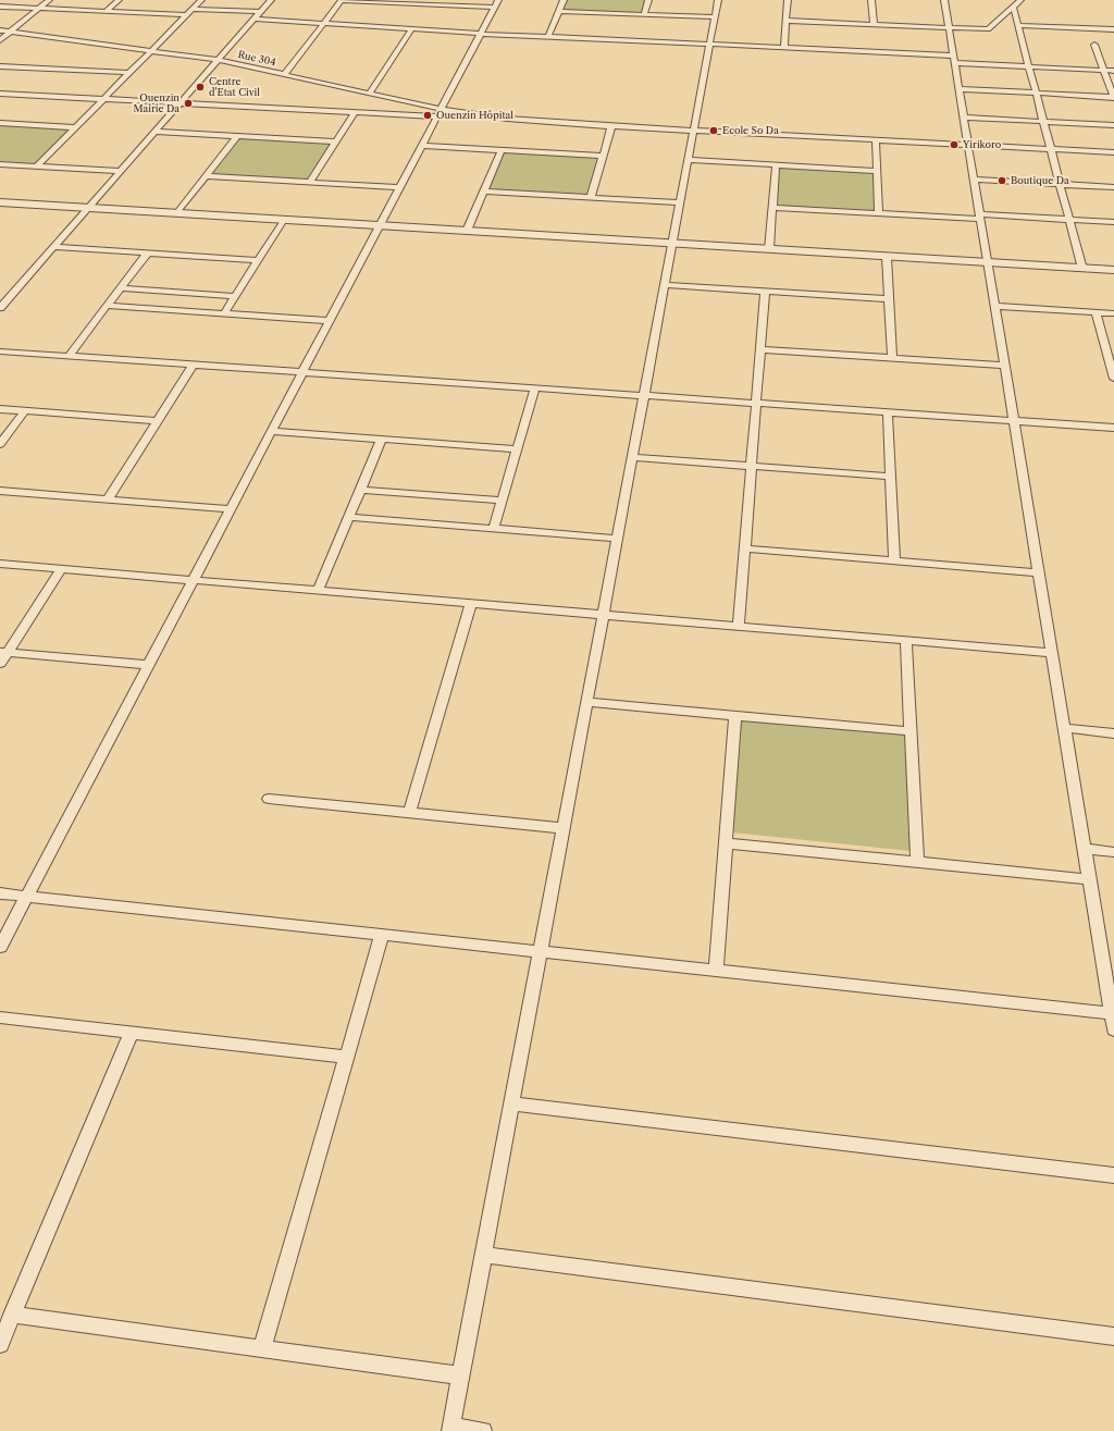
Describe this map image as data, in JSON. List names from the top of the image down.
{
  "streets": {
    "street": ["Rue 304"]
  },
  "places": [
    "Centre d'Etat Civil",
    "Ouenzin Mairie Da",
    "Ouenzin Hôpital",
    "Ecole So Da",
    "Yirikoro",
    "Boutique Da"
  ]
}
